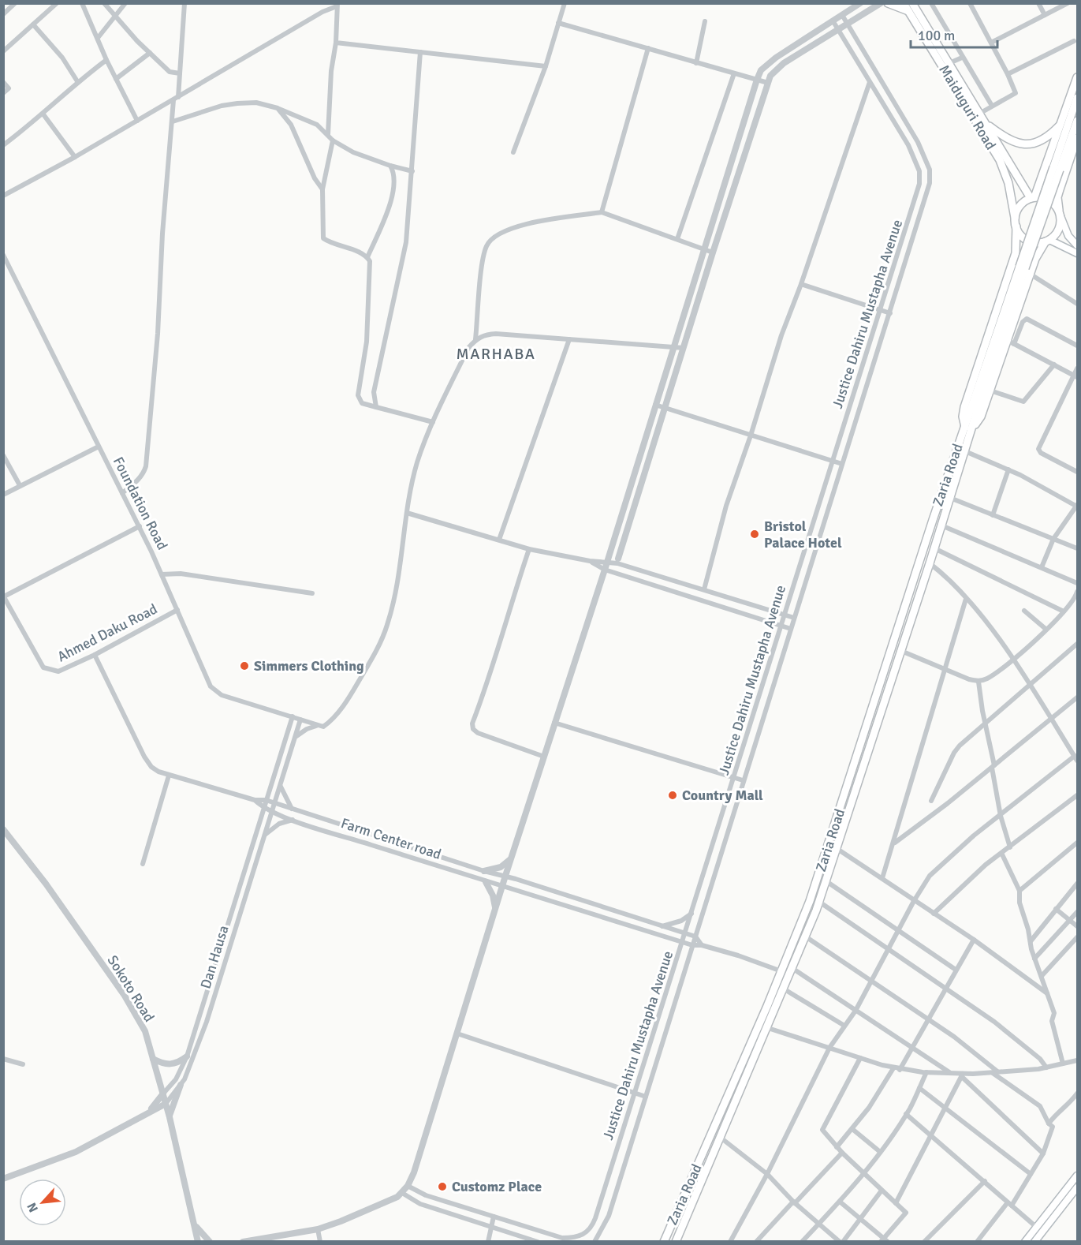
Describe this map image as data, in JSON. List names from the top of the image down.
{
  "streets": {
    "highway": ["Maiduguri Road", "Zaria Road"],
    "street": [
      "Justice Dahiru Mustapha Avenue",
      "Foundation Road",
      "Ahmed Daku Road",
      "Farm Center road",
      "Dan Hausa",
      "Sokoto Road"
    ]
  },
  "crossings": [
    ["Maiduguri Road", "Zaria Road"],
    ["Justice Dahiru Mustapha Avenue", "Farm Center road"],
    ["Zaria Road", "Farm Center road"],
    ["Foundation Road", "Ahmed Daku Road"],
    ["Foundation Road", "Dan Hausa"],
    ["Farm Center road", "Dan Hausa"],
    ["Dan Hausa", "Sokoto Road"]
  ],
  "districts": ["MARHABA"],
  "places": [
    "Bristol Palace Hotel",
    "Simmers Clothing",
    "Country Mall",
    "Customz Place"
  ],
  "scale_bar": "100 m",
  "north": "bottom left"
}
